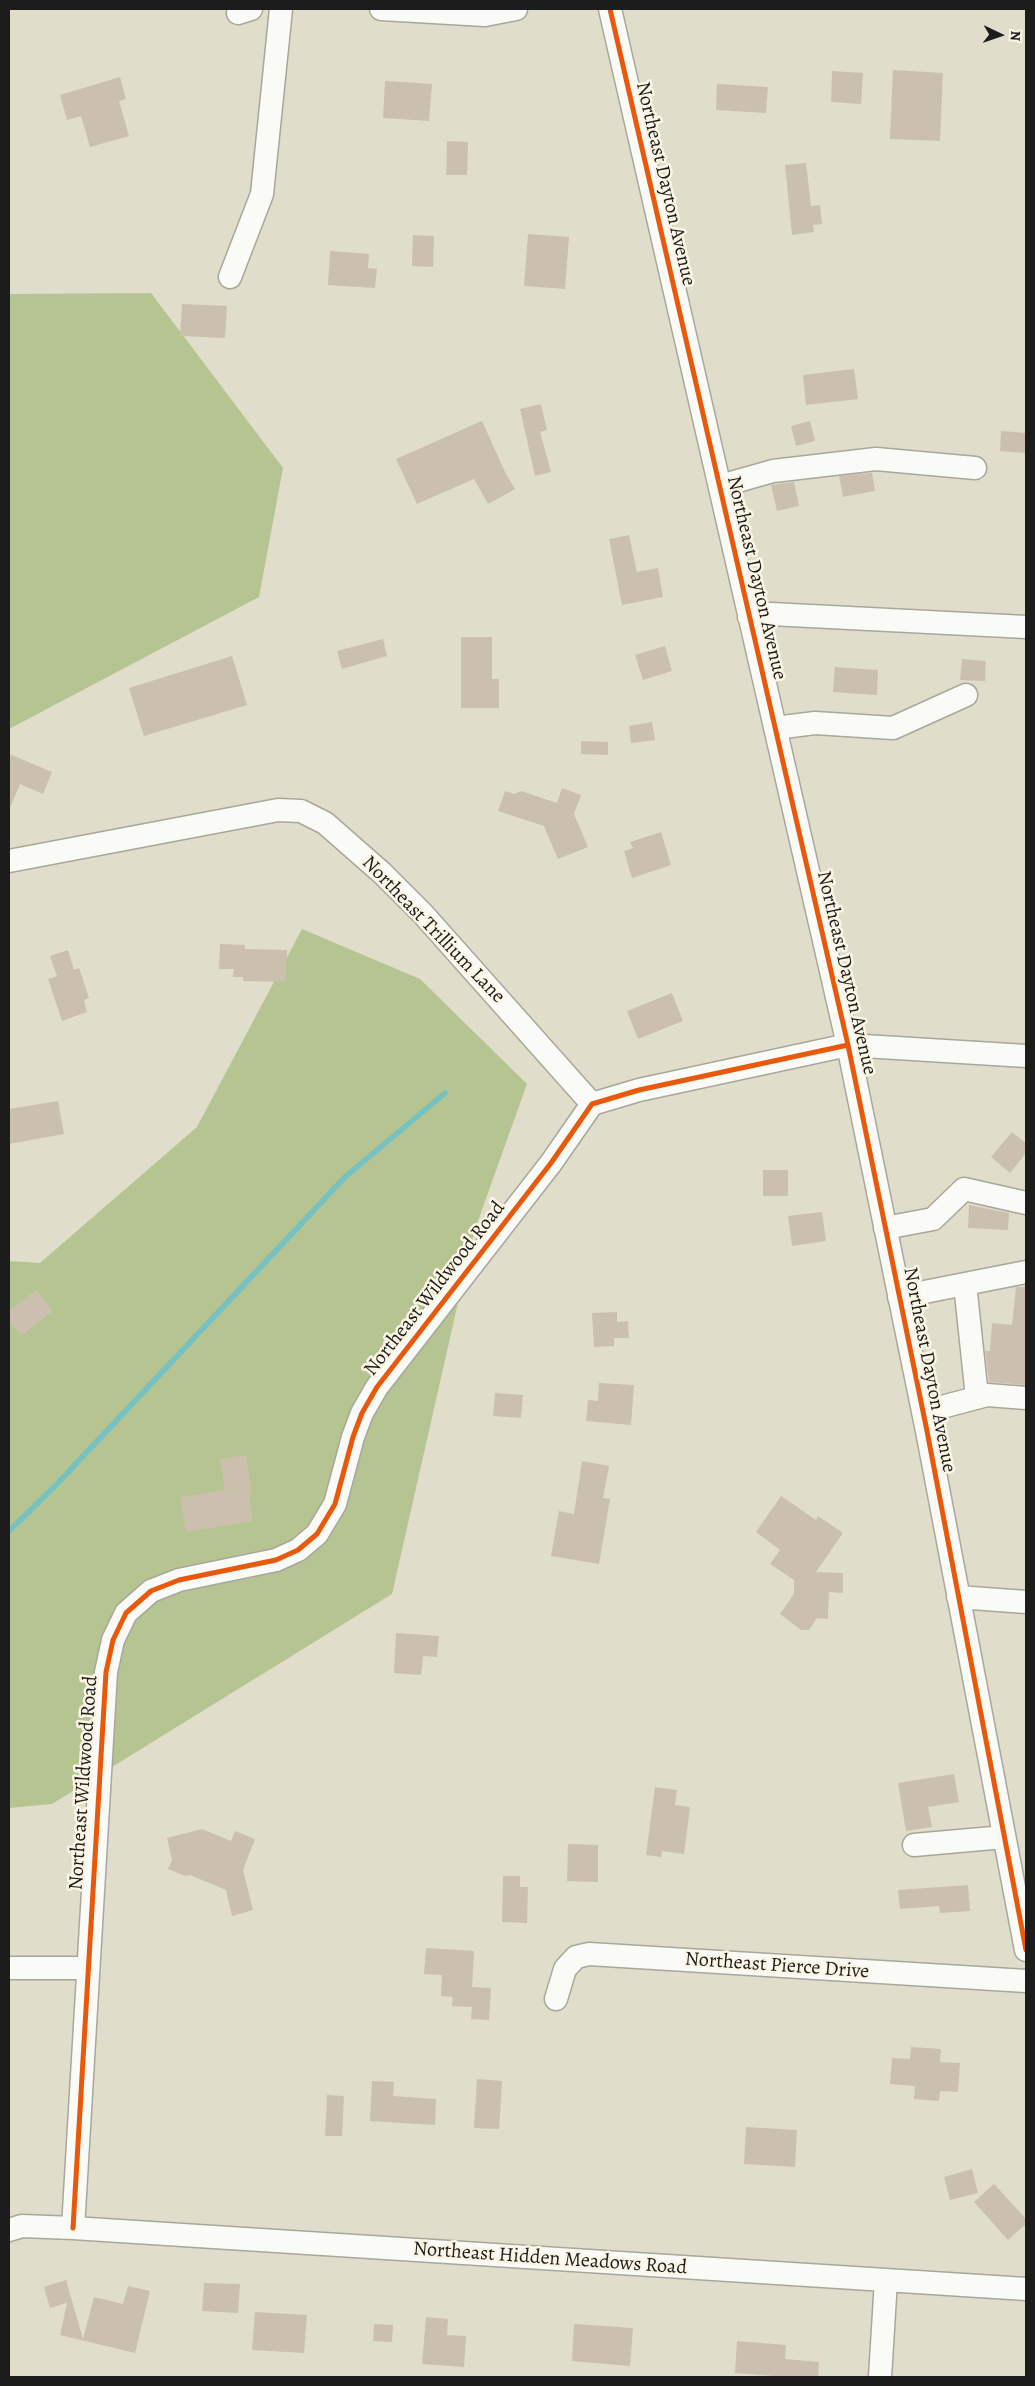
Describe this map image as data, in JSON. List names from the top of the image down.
{
  "streets": {
    "street": [
      "Northeast Dayton Avenue",
      "Northeast Trillium Lane",
      "Northeast Wildwood Road",
      "Northeast Pierce Drive",
      "Northeast Hidden Meadows Road"
    ]
  },
  "crossings": [
    ["Northeast Trillium Lane", "Northeast Wildwood Road"],
    ["Northeast Wildwood Road", "Northeast Hidden Meadows Road"]
  ],
  "north": "right"
}
